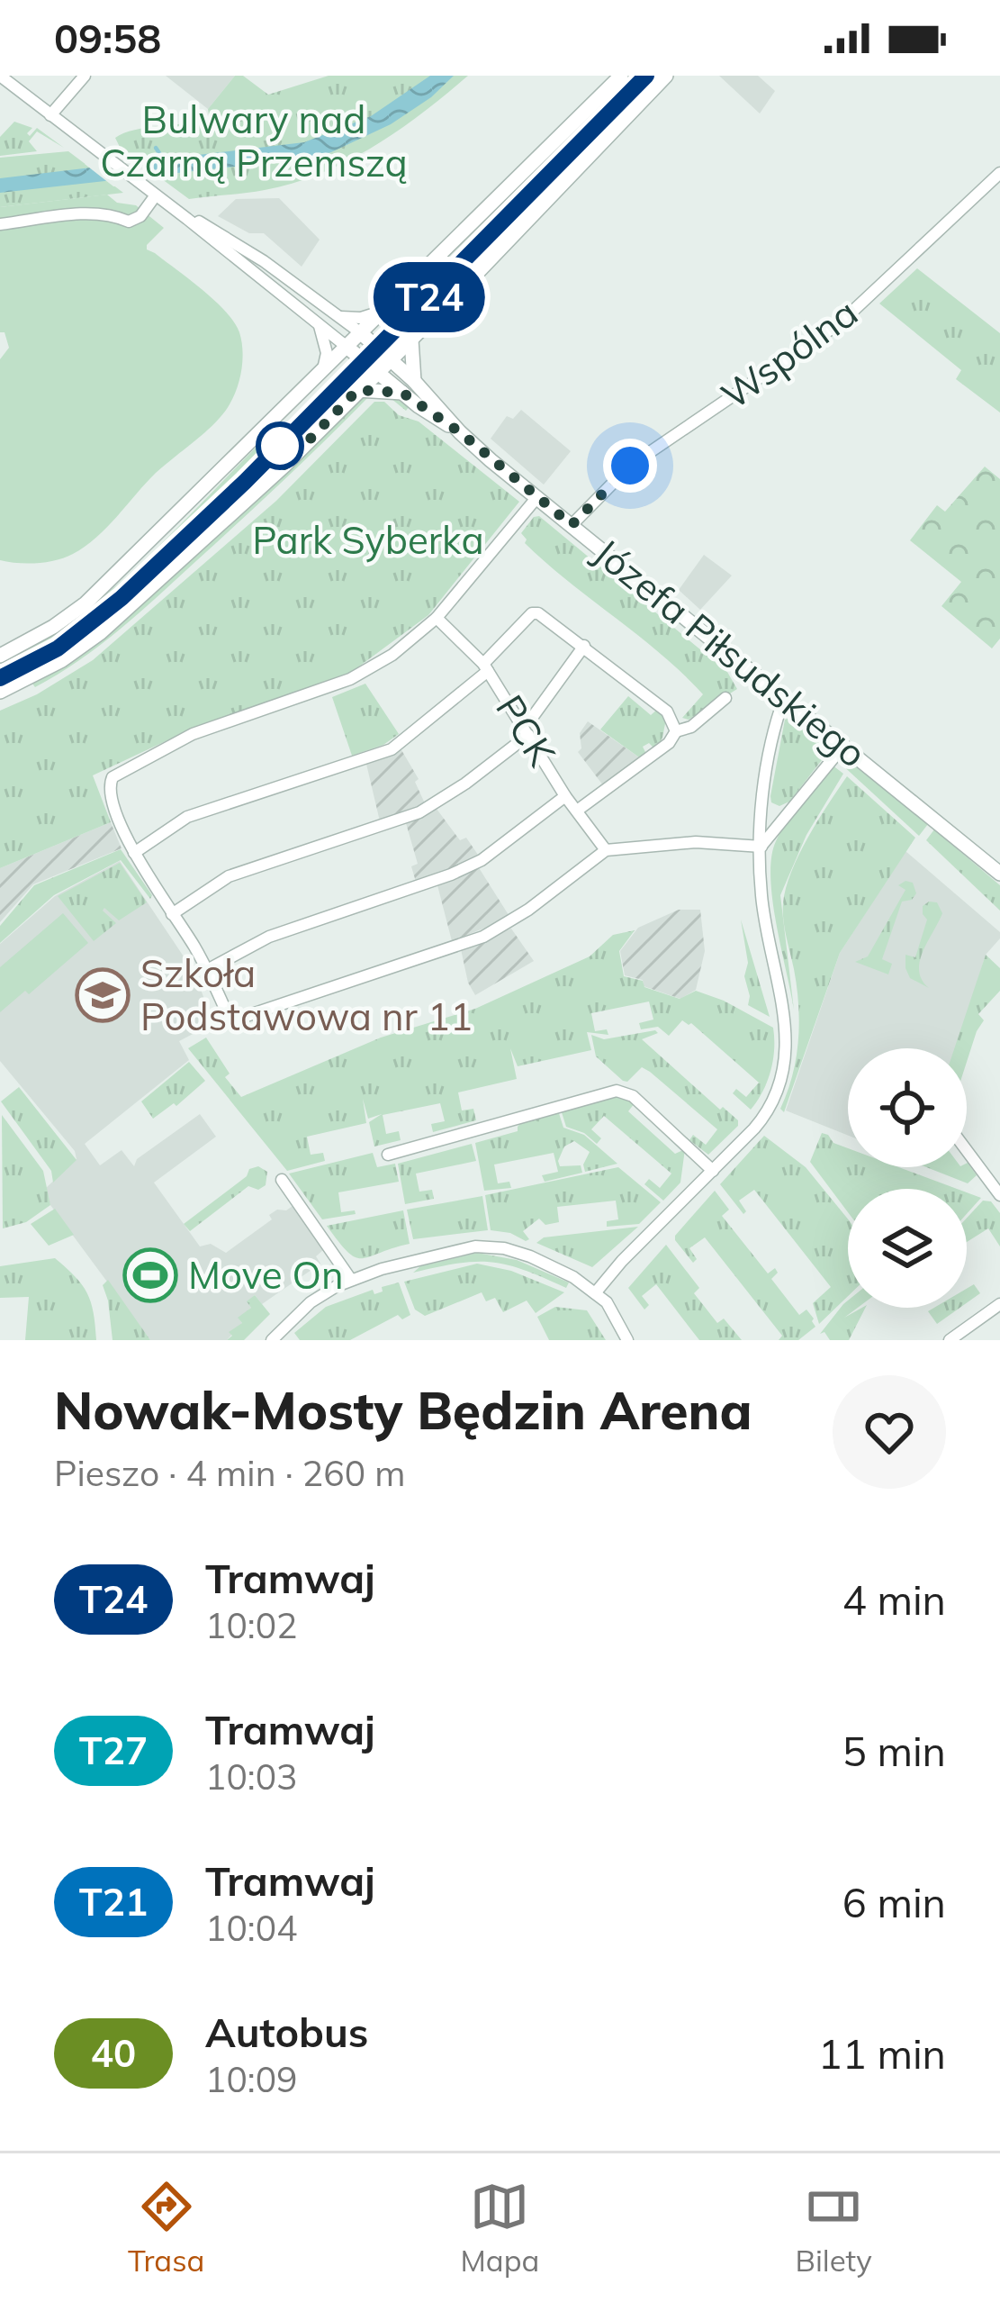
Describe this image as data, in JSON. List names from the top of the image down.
{
  "streets": {
    "street": ["Wspólna", "Józefa Piłsudskiego", "PCK"]
  },
  "crossings": [
    ["Wspólna", "Józefa Piłsudskiego"]
  ],
  "parks": ["Bulwary nad Czarną Przemszą", "Park Syberka"],
  "places": {
    "school or university": ["Szkoła Podstawowa nr 11"],
    "sports": ["Move On"]
  },
  "lines": ["tram line T24"],
  "page": {
    "status": "09:58",
    "on_map": "T24",
    "heading": ["Nowak-Mosty Będzin Arena", "Pieszo · 4 min · 260 m"],
    "list": [
      {
        "mark": "T24",
        "name": "Tramwaj",
        "note": "10:02",
        "value": "4 min"
      },
      {
        "mark": "T27",
        "name": "Tramwaj",
        "note": "10:03",
        "value": "5 min"
      },
      {
        "mark": "T21",
        "name": "Tramwaj",
        "note": "10:04",
        "value": "6 min"
      },
      {
        "mark": "40",
        "name": "Autobus",
        "note": "10:09",
        "value": "11 min"
      }
    ],
    "tabs": ["Trasa", "Mapa", "Bilety"]
  }
}
